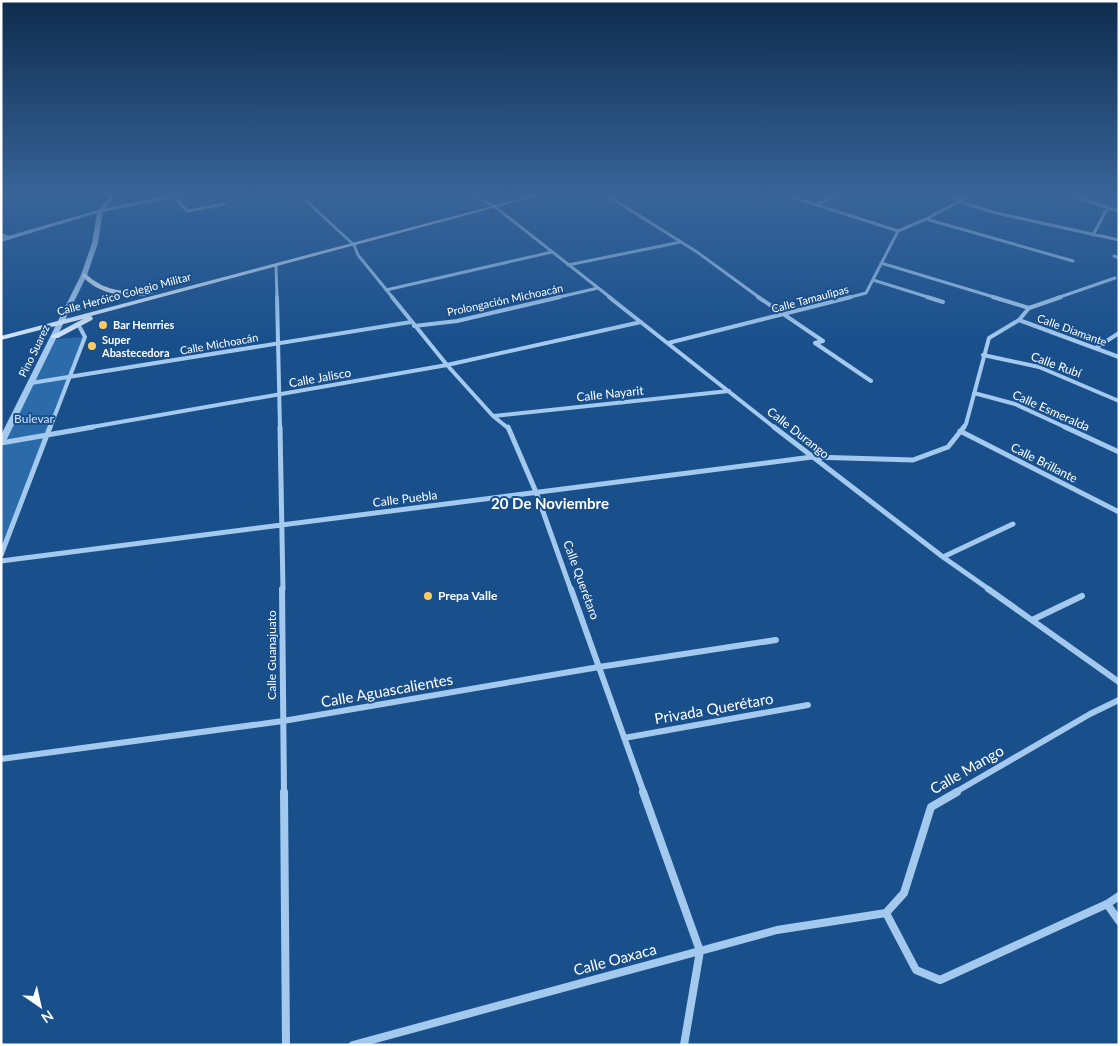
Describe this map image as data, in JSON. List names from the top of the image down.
{
  "streets": {
    "main road": ["Calle Heróico Colegio Militar"],
    "street": [
      "Calle Tamaulipas",
      "Prolongación Michoacán",
      "Calle Diamante",
      "Calle Michoacán",
      "Pino Suarez",
      "Calle Rubí",
      "Calle Jalisco",
      "Calle Nayarit",
      "Calle Esmeralda",
      "Calle Durango",
      "Calle Brillante",
      "Calle Puebla",
      "Calle Querétaro",
      "Calle Guanajuato",
      "Calle Aguascalientes",
      "Privada Querétaro",
      "Calle Mango",
      "Calle Oaxaca"
    ]
  },
  "crossings": [
    ["Calle Heróico Colegio Militar", "Pino Suarez"],
    ["Calle Heróico Colegio Militar", "Calle Querétaro"],
    ["Calle Heróico Colegio Militar", "Calle Guanajuato"],
    ["Calle Tamaulipas", "Calle Durango"],
    ["Prolongación Michoacán", "Calle Michoacán"],
    ["Prolongación Michoacán", "Calle Durango"],
    ["Prolongación Michoacán", "Calle Querétaro"],
    ["Calle Michoacán", "Pino Suarez"],
    ["Calle Michoacán", "Calle Querétaro"],
    ["Calle Michoacán", "Calle Guanajuato"],
    ["Pino Suarez", "Calle Jalisco"],
    ["Calle Jalisco", "Calle Durango"],
    ["Calle Jalisco", "Calle Querétaro"],
    ["Calle Jalisco", "Calle Guanajuato"],
    ["Calle Nayarit", "Calle Durango"],
    ["Calle Nayarit", "Calle Querétaro"],
    ["Calle Durango", "Calle Puebla"],
    ["Calle Brillante", "Calle Puebla"],
    ["Calle Puebla", "Calle Querétaro"],
    ["Calle Puebla", "Calle Guanajuato"],
    ["Calle Querétaro", "Calle Aguascalientes"],
    ["Calle Querétaro", "Privada Querétaro"],
    ["Calle Querétaro", "Calle Oaxaca"],
    ["Calle Guanajuato", "Calle Aguascalientes"],
    ["Calle Mango", "Calle Oaxaca"]
  ],
  "districts": ["20 De Noviembre"],
  "parks": ["Bulevar"],
  "places": ["Bar Henrries", "Super Abastecedora", "Prepa Valle"],
  "north": "bottom right"
}
